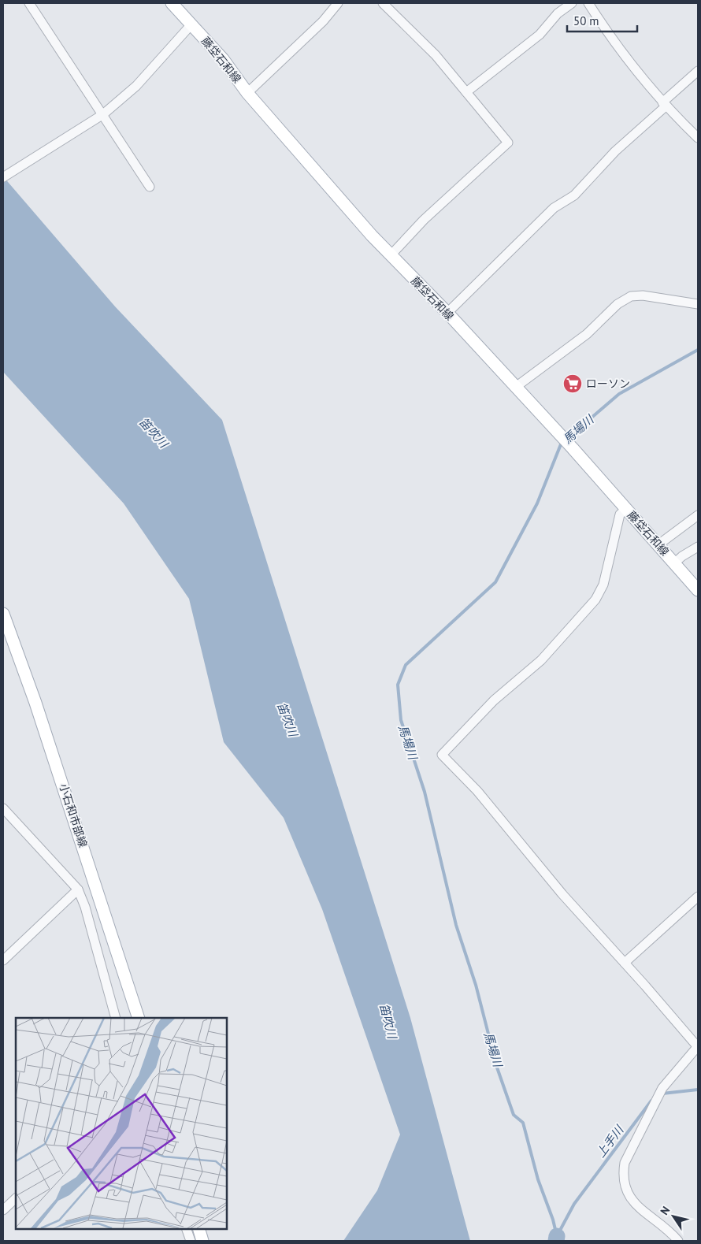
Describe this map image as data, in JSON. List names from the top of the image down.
{
  "streets": {
    "main road": ["藤垈石和線", "小石和市部線"]
  },
  "water": ["馬場川", "笛吹川", "上手川"],
  "places": {
    "supermarket": ["ローソン"]
  },
  "scale_bar": "50 m",
  "north": "top left"
}
